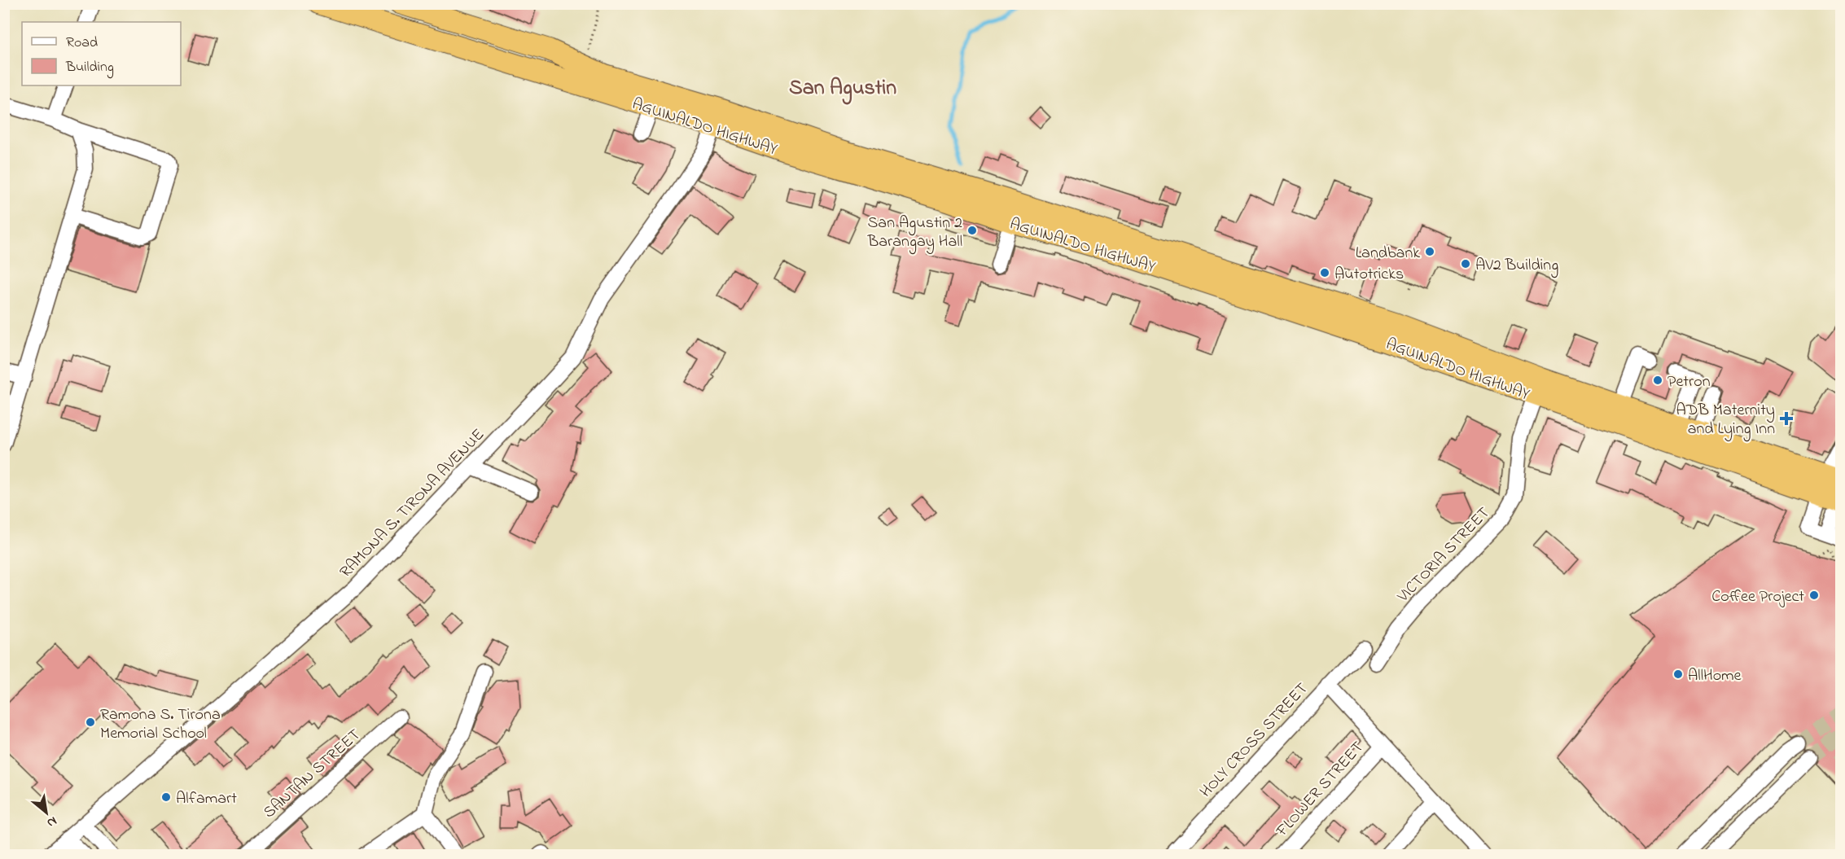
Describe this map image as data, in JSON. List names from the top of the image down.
{
  "streets": {
    "highway": ["AGUINALDO HIGHWAY"],
    "street": [
      "RAMONA S. TIRONA AVENUE",
      "VICTORIA STREET",
      "HOLY CROSS STREET",
      "SANTAN STREET",
      "FLOWER STREET"
    ]
  },
  "crossings": [
    ["AGUINALDO HIGHWAY", "RAMONA S. TIRONA AVENUE"],
    ["AGUINALDO HIGHWAY", "VICTORIA STREET"]
  ],
  "districts": ["San Agustin"],
  "places": {
    "other": [
      "San Agustin 2 Barangay Hall",
      "Landbank",
      "AV2 Building",
      "Autotricks",
      "Petron",
      "Coffee Project",
      "AllHome",
      "Ramona S. Tirona Memorial School",
      "Alfamart"
    ],
    "health": ["ADB Maternity and Lying Inn"]
  },
  "legend": ["Road", "Building"],
  "north": "bottom right"
}
